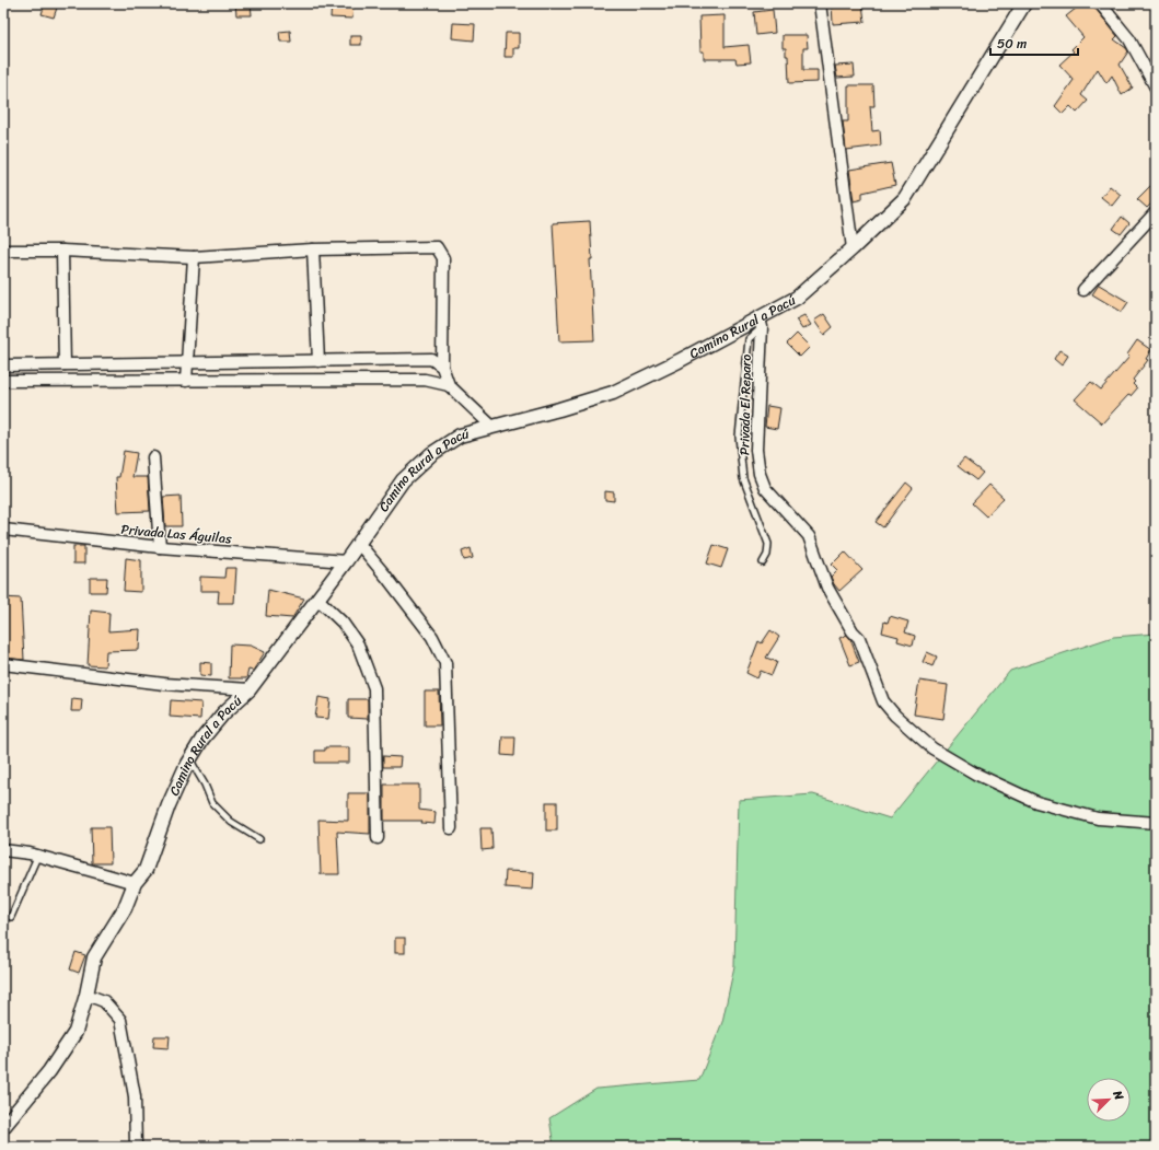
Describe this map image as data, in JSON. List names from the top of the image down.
{
  "streets": {
    "street": ["Camino Rural a Pacú", "Privada El Reparo", "Privada Las Águilas"]
  },
  "crossings": [
    ["Camino Rural a Pacú", "Privada El Reparo"],
    ["Camino Rural a Pacú", "Privada Las Águilas"]
  ],
  "scale_bar": "50 m",
  "north": "top right"
}
